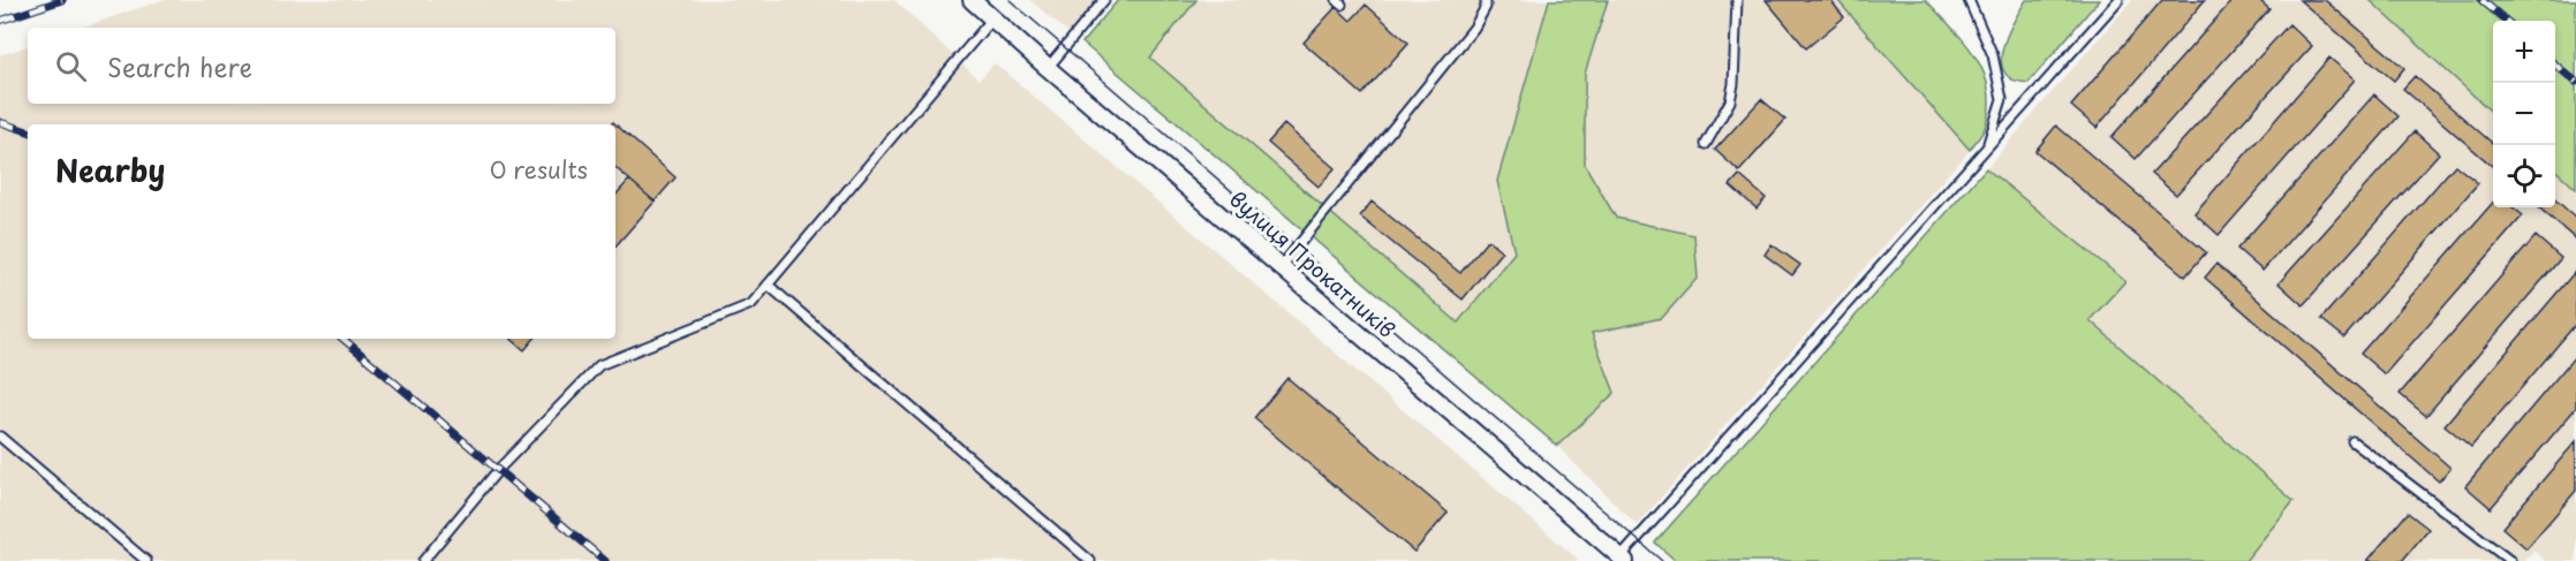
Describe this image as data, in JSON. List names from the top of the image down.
{
  "streets": {
    "street": ["вулиця Прокатників"]
  },
  "page": {
    "map_buttons": ["+", "−"],
    "search": "Search here",
    "heading": ["Nearby", "0 results"]
  }
}
